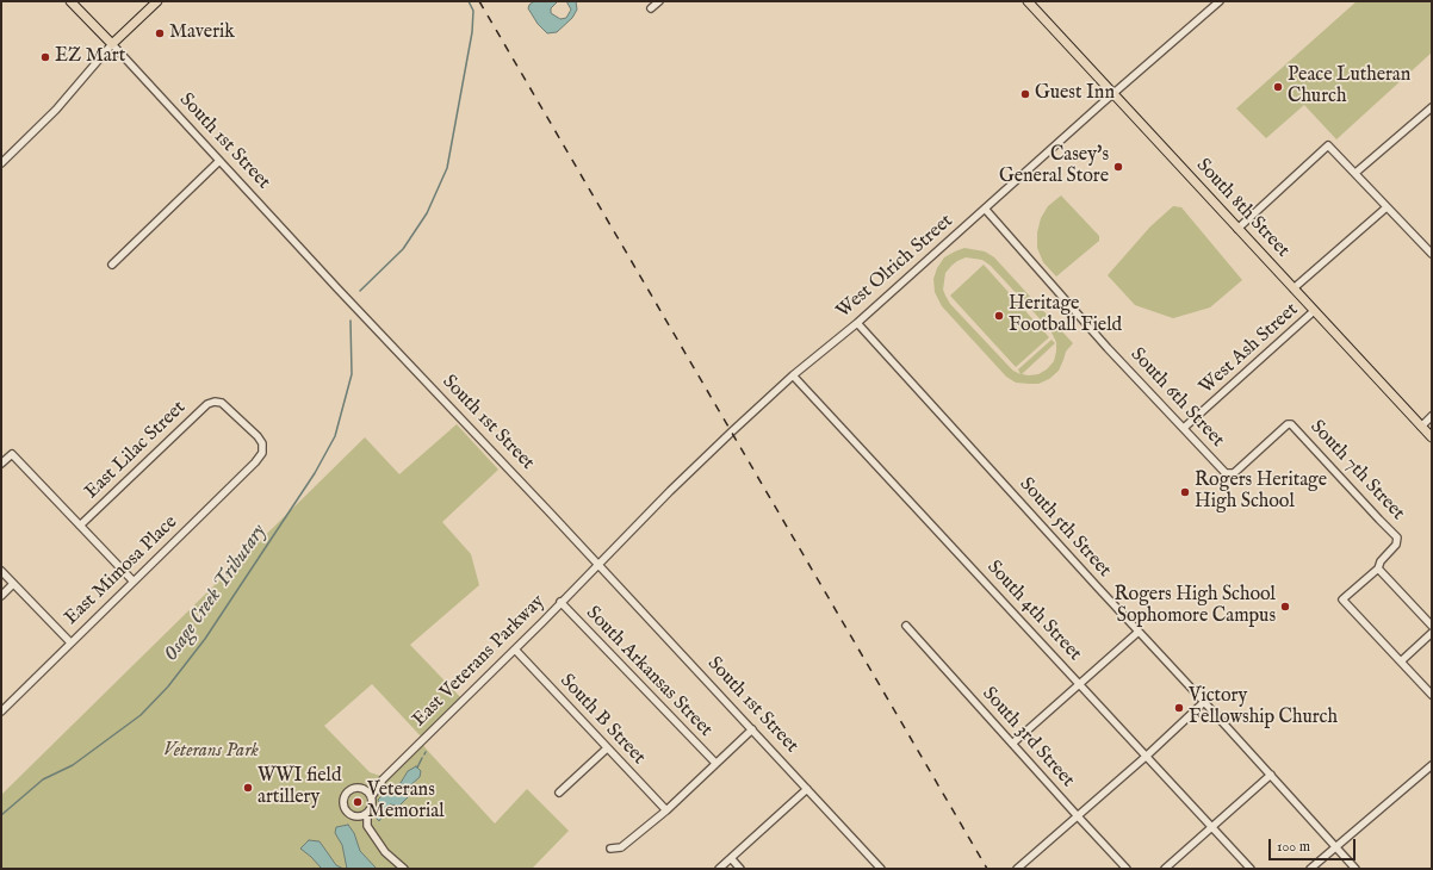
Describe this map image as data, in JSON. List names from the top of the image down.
{
  "streets": {
    "main road": ["South 1st Street", "South 8th Street"],
    "street": [
      "West Olrich Street",
      "West Ash Street",
      "South 6th Street",
      "East Lilac Street",
      "South 7th Street",
      "South 5th Street",
      "East Mimosa Place",
      "South 4th Street",
      "East Veterans Parkway",
      "South Arkansas Street",
      "South B Street",
      "South 3rd Street"
    ]
  },
  "crossings": [
    ["South 1st Street", "West Olrich Street"],
    ["South 1st Street", "East Veterans Parkway"],
    ["South 8th Street", "West Olrich Street"],
    ["South 8th Street", "West Ash Street"],
    ["West Olrich Street", "South 6th Street"],
    ["West Olrich Street", "South 5th Street"],
    ["West Olrich Street", "South 4th Street"],
    ["West Olrich Street", "East Veterans Parkway"],
    ["West Ash Street", "South 6th Street"],
    ["South 6th Street", "South 7th Street"],
    ["East Lilac Street", "East Mimosa Place"],
    ["East Veterans Parkway", "South Arkansas Street"],
    ["East Veterans Parkway", "South B Street"]
  ],
  "water": ["Osage Creek Tributary"],
  "parks": ["Veterans Park"],
  "places": [
    "Maverik",
    "EZ Mart",
    "Peace Lutheran Church",
    "Guest Inn",
    "Casey's General Store",
    "Heritage Football Field",
    "Rogers Heritage High School",
    "Rogers High School Sophomore Campus",
    "Victory Fellowship Church",
    "WWI field artillery",
    "Veterans Memorial"
  ],
  "scale_bar": "100 m"
}
